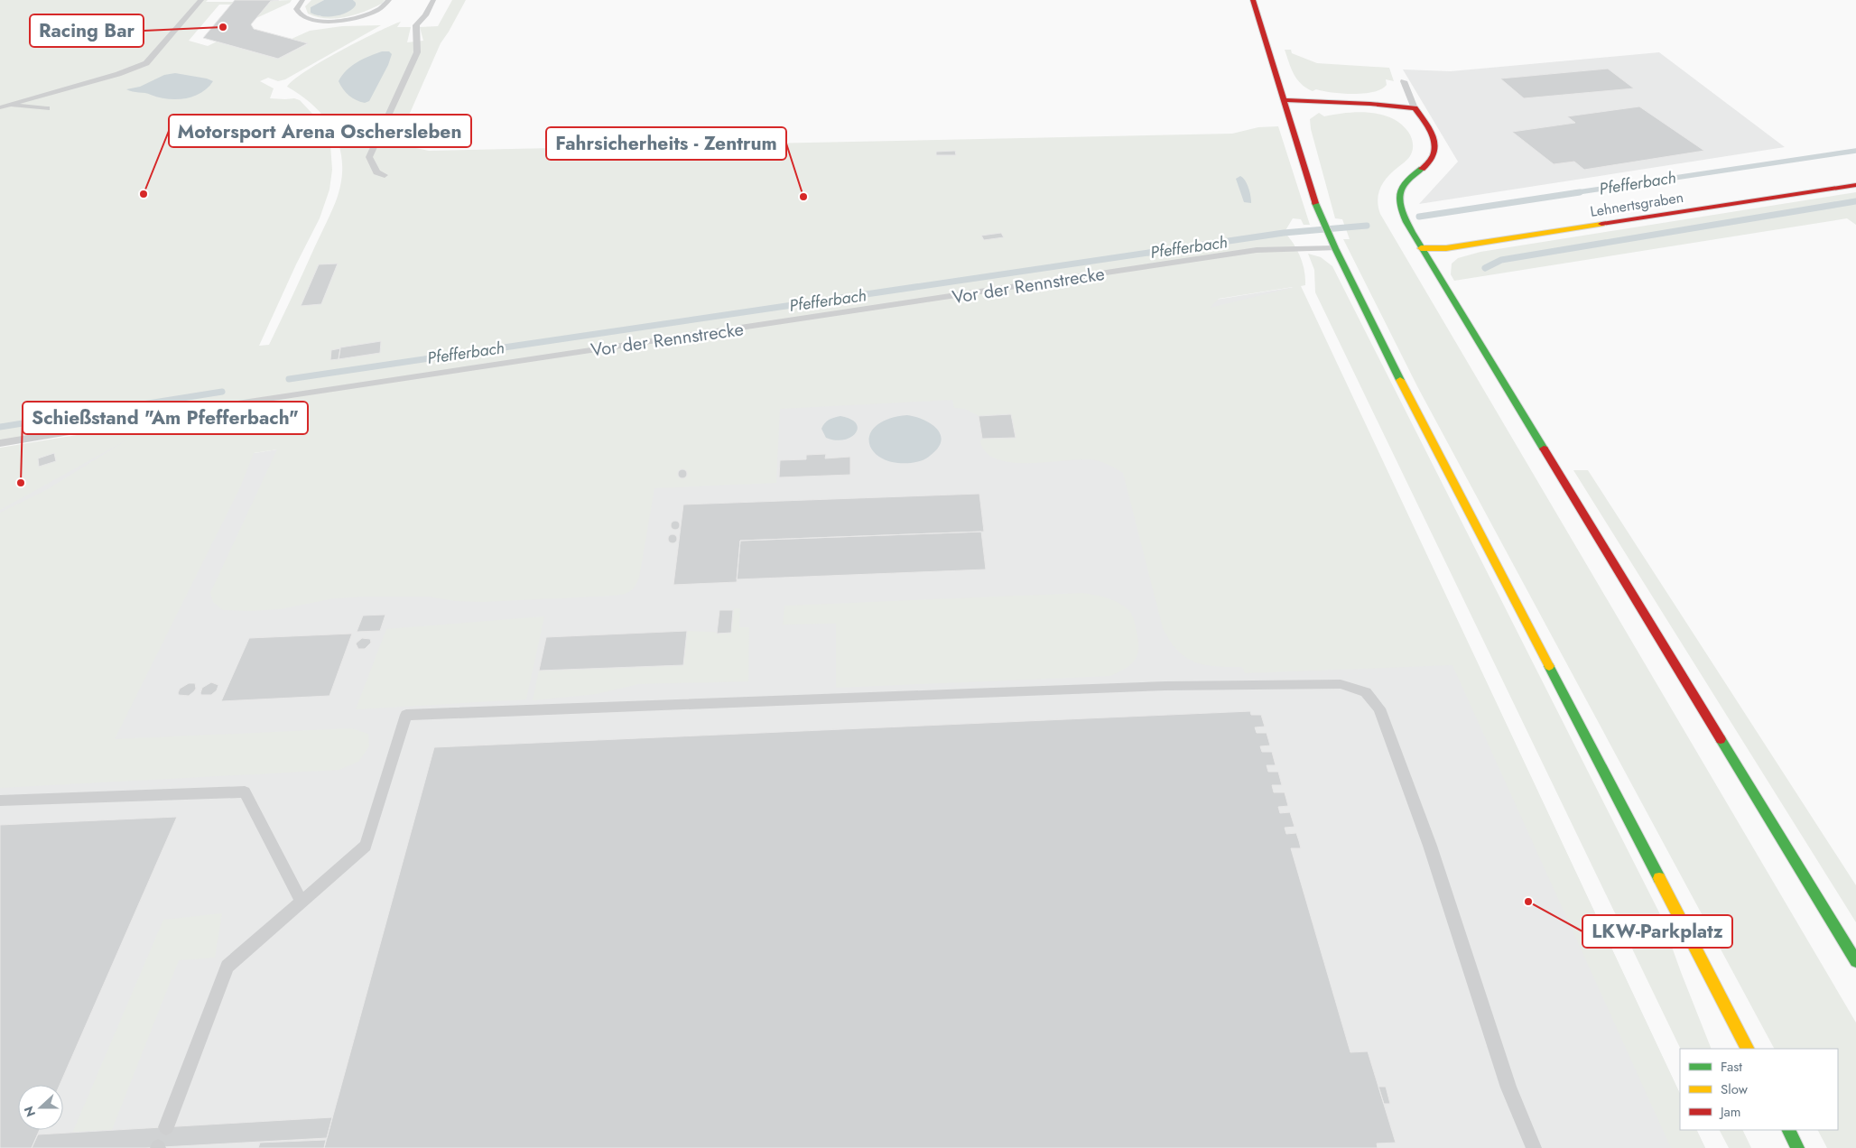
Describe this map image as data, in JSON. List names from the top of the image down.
{
  "streets": {
    "street": ["Lehnertsgraben"],
    "lane": ["Vor der Rennstrecke"]
  },
  "water": ["Pfefferbach"],
  "places": [
    "Racing Bar",
    "Motorsport Arena Oschersleben",
    "Fahrsicherheits - Zentrum",
    "Schießstand \"Am Pfefferbach\"",
    "LKW-Parkplatz"
  ],
  "legend": ["Fast", "Slow", "Jam"],
  "north": "left"
}
